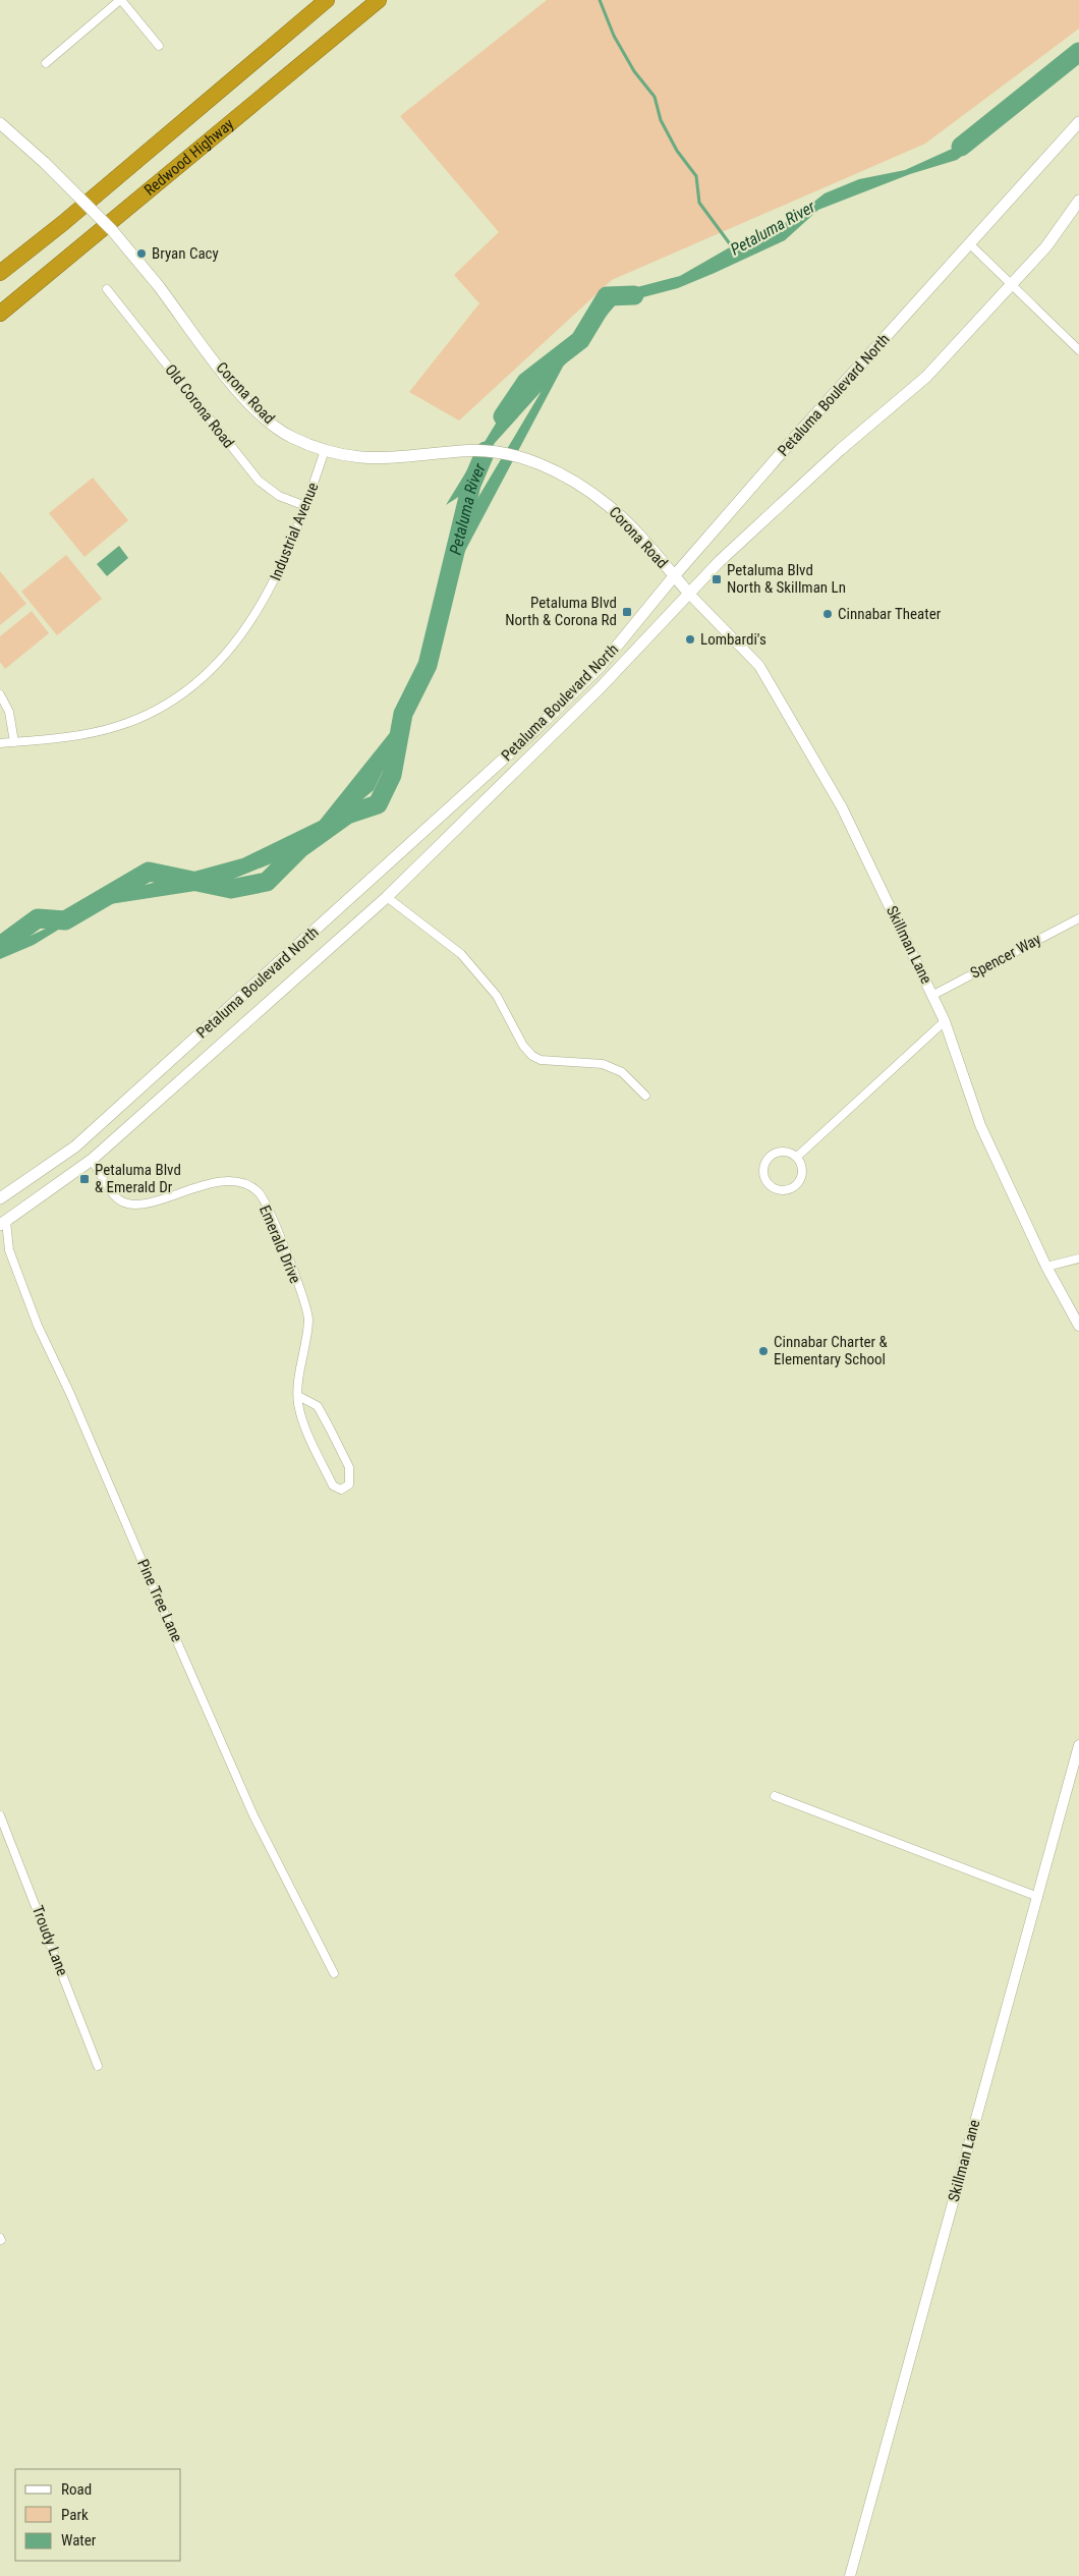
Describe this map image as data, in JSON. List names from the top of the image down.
{
  "streets": {
    "highway": ["Redwood Highway"],
    "main road": ["Corona Road", "Petaluma Boulevard North"],
    "street": [
      "Old Corona Road",
      "Industrial Avenue",
      "Skillman Lane",
      "Spencer Way",
      "Emerald Drive",
      "Pine Tree Lane",
      "Troudy Lane"
    ]
  },
  "crossings": [
    ["Corona Road", "Petaluma Boulevard North"],
    ["Corona Road", "Industrial Avenue"],
    ["Corona Road", "Skillman Lane"],
    ["Petaluma Boulevard North", "Skillman Lane"],
    ["Petaluma Boulevard North", "Emerald Drive"],
    ["Petaluma Boulevard North", "Pine Tree Lane"],
    ["Old Corona Road", "Industrial Avenue"],
    ["Skillman Lane", "Spencer Way"]
  ],
  "water": ["Petaluma River"],
  "places": {
    "other": [
      "Bryan Cacy",
      "Cinnabar Theater",
      "Lombardi's",
      "Cinnabar Charter & Elementary School"
    ],
    "transit": ["Petaluma Blvd North & Skillman Ln", "Petaluma Blvd North & Corona Rd", "Petaluma Blvd & Emerald Dr"]
  },
  "legend": ["Road", "Park", "Water"]
}
